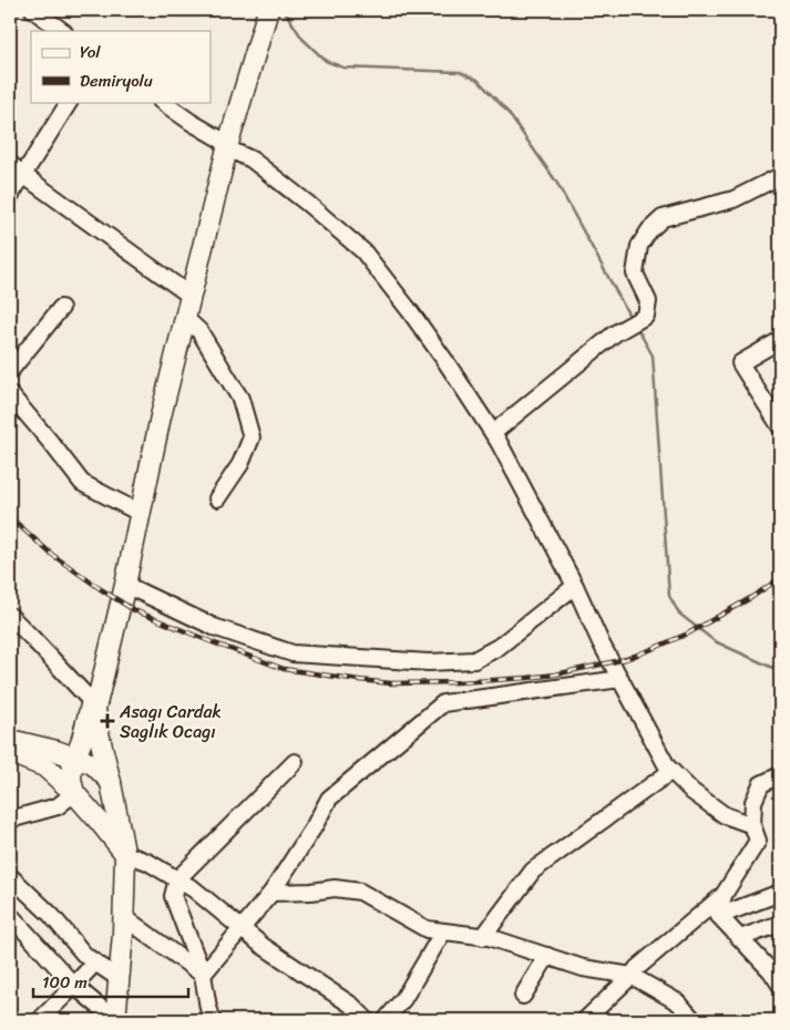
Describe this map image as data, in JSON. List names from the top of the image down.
{
  "places": {
    "health": ["Asagı Cardak Saglık Ocagı"]
  },
  "legend": ["Yol", "Demiryolu"],
  "scale_bar": "100 m"
}
